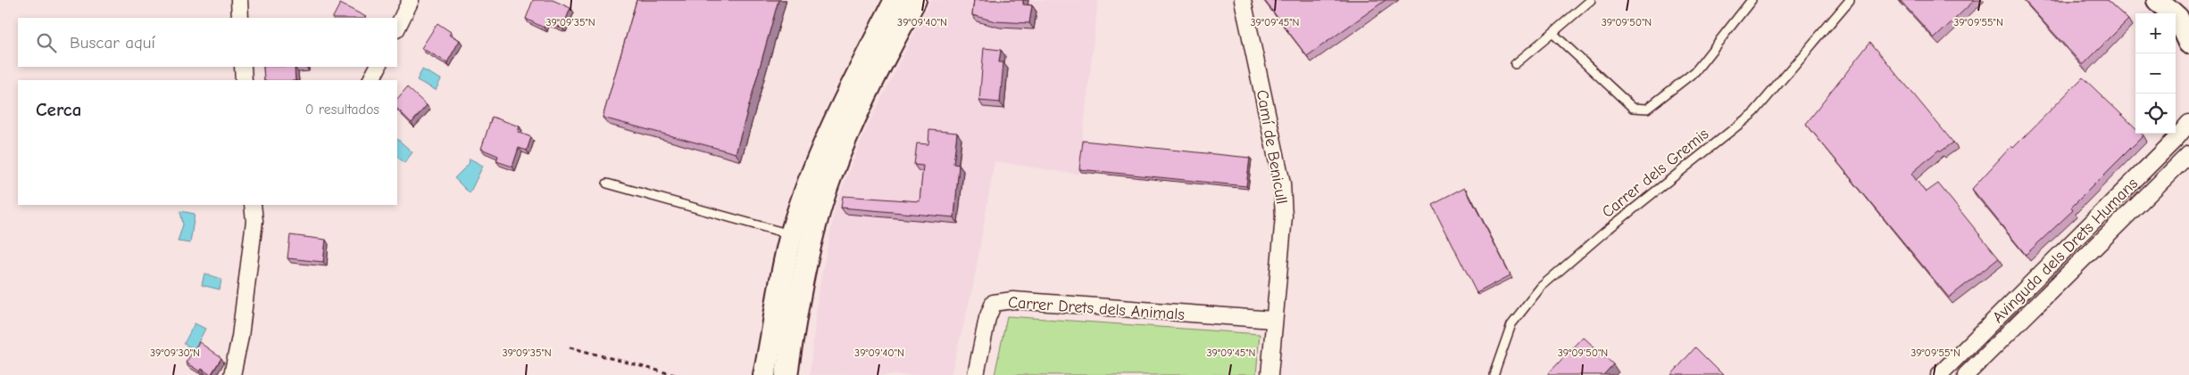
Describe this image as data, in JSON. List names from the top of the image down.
{
  "streets": {
    "street": ["Camí de Benicull", "Avinguda dels Drets Humans", "Carrer Drets dels Animals"],
    "lane": ["Carrer dels Gremis"]
  },
  "crossings": [
    ["Camí de Benicull", "Carrer Drets dels Animals"]
  ],
  "page": {
    "map_buttons": ["+", "−"],
    "search": "Buscar aquí",
    "heading": ["Cerca", "0 resultados"]
  },
  "coordinates": [
    "39°09'35\"N",
    "39°09'40\"N",
    "39°09'45\"N",
    "39°09'50\"N",
    "39°09'55\"N",
    "39°09'30\"N"
  ]
}
